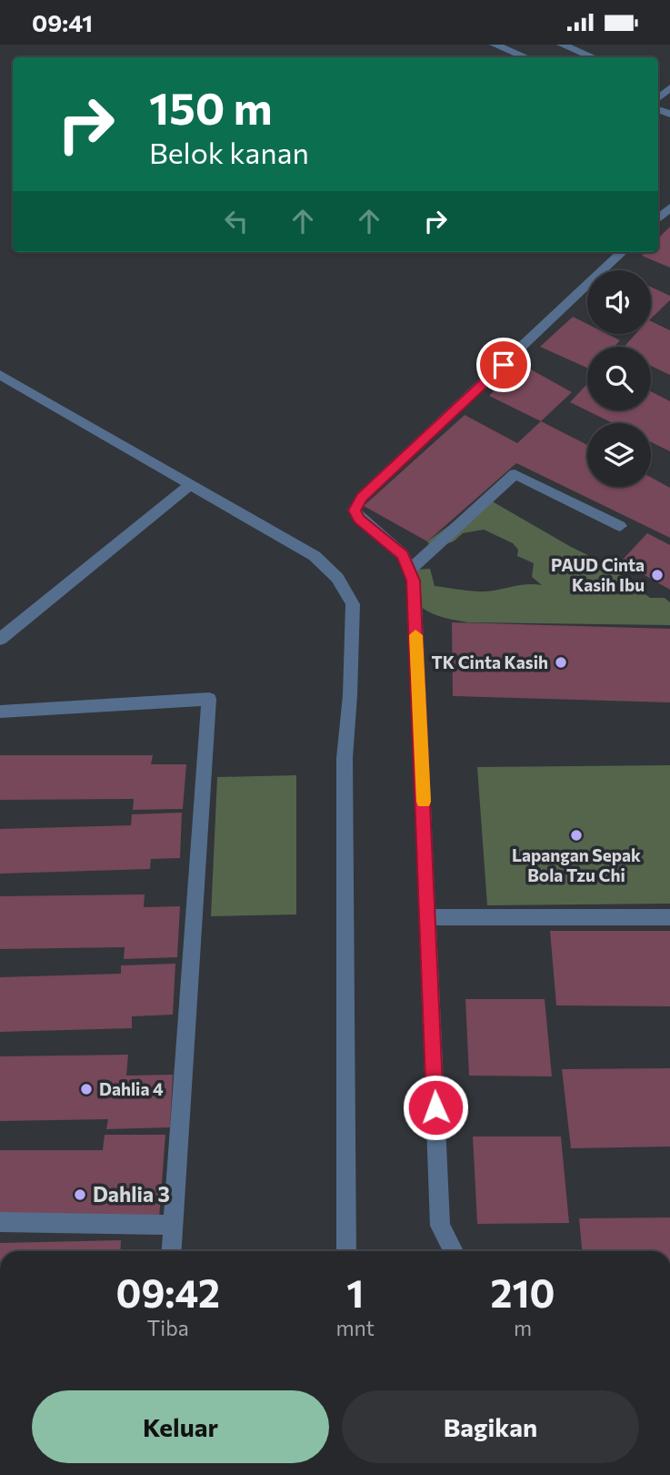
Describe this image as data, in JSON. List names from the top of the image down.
{
  "places": [
    "PAUD Cinta Kasih Ibu",
    "TK Cinta Kasih",
    "Lapangan Sepak Bola Tzu Chi",
    "Dahlia 4",
    "Dahlia 3"
  ],
  "page": {
    "status": "09:41",
    "turn": ["150 m", "Belok kanan"],
    "eta": [
      "09:42",
      "Tiba",
      "1",
      "mnt",
      "210",
      "m"
    ],
    "buttons": ["Keluar", "Bagikan"]
  }
}
